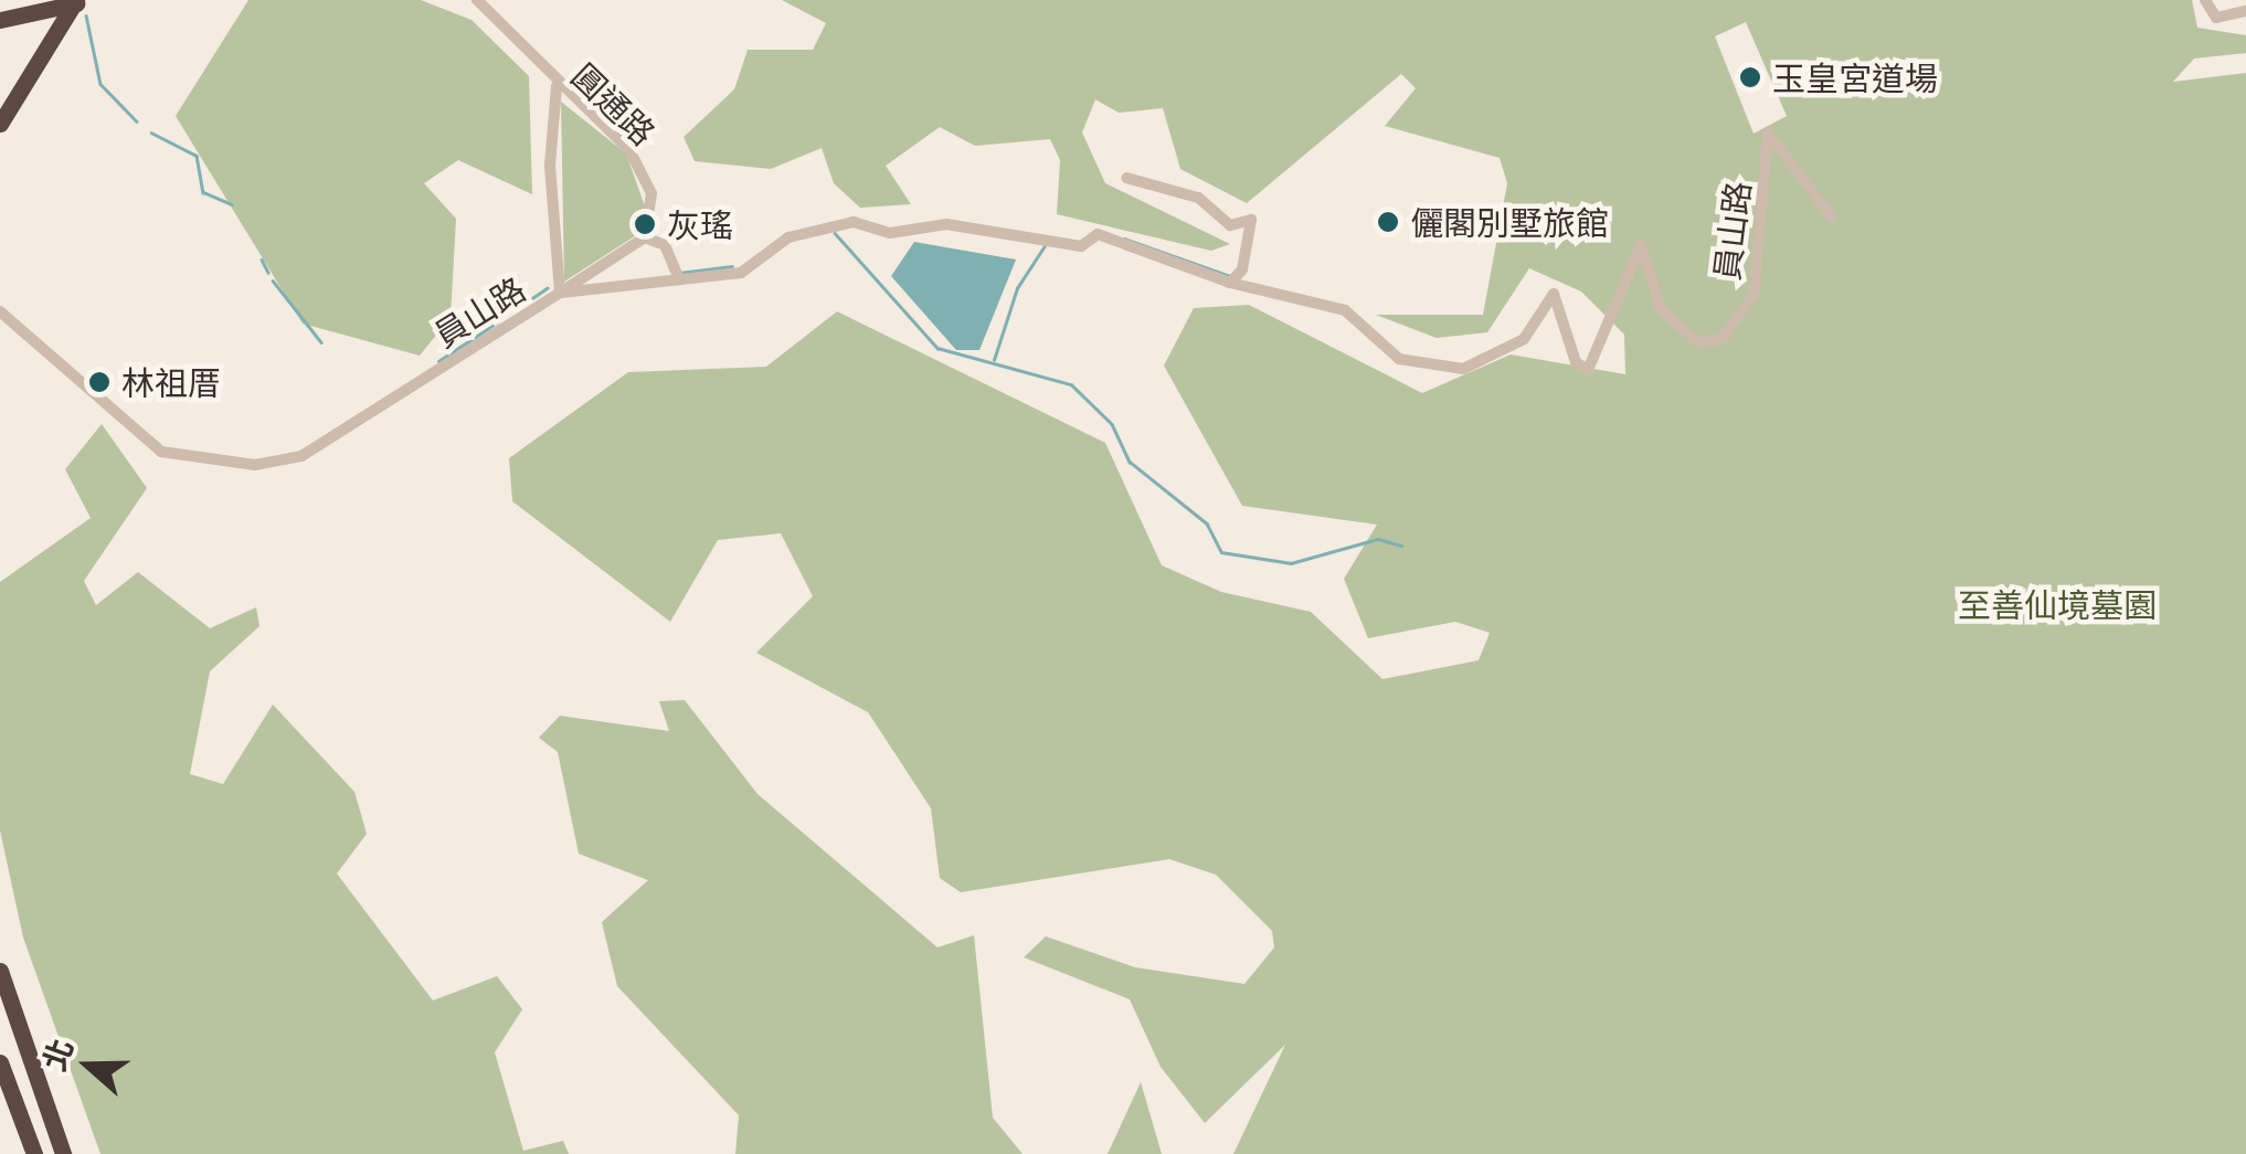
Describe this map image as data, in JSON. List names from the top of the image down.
{
  "streets": {
    "street": ["圓通路", "員山路"]
  },
  "parks": ["至善仙境墓園"],
  "places": [
    "玉皇宮道場",
    "儷閣別墅旅館",
    "灰瑤",
    "林祖厝"
  ],
  "north": "left"
}
